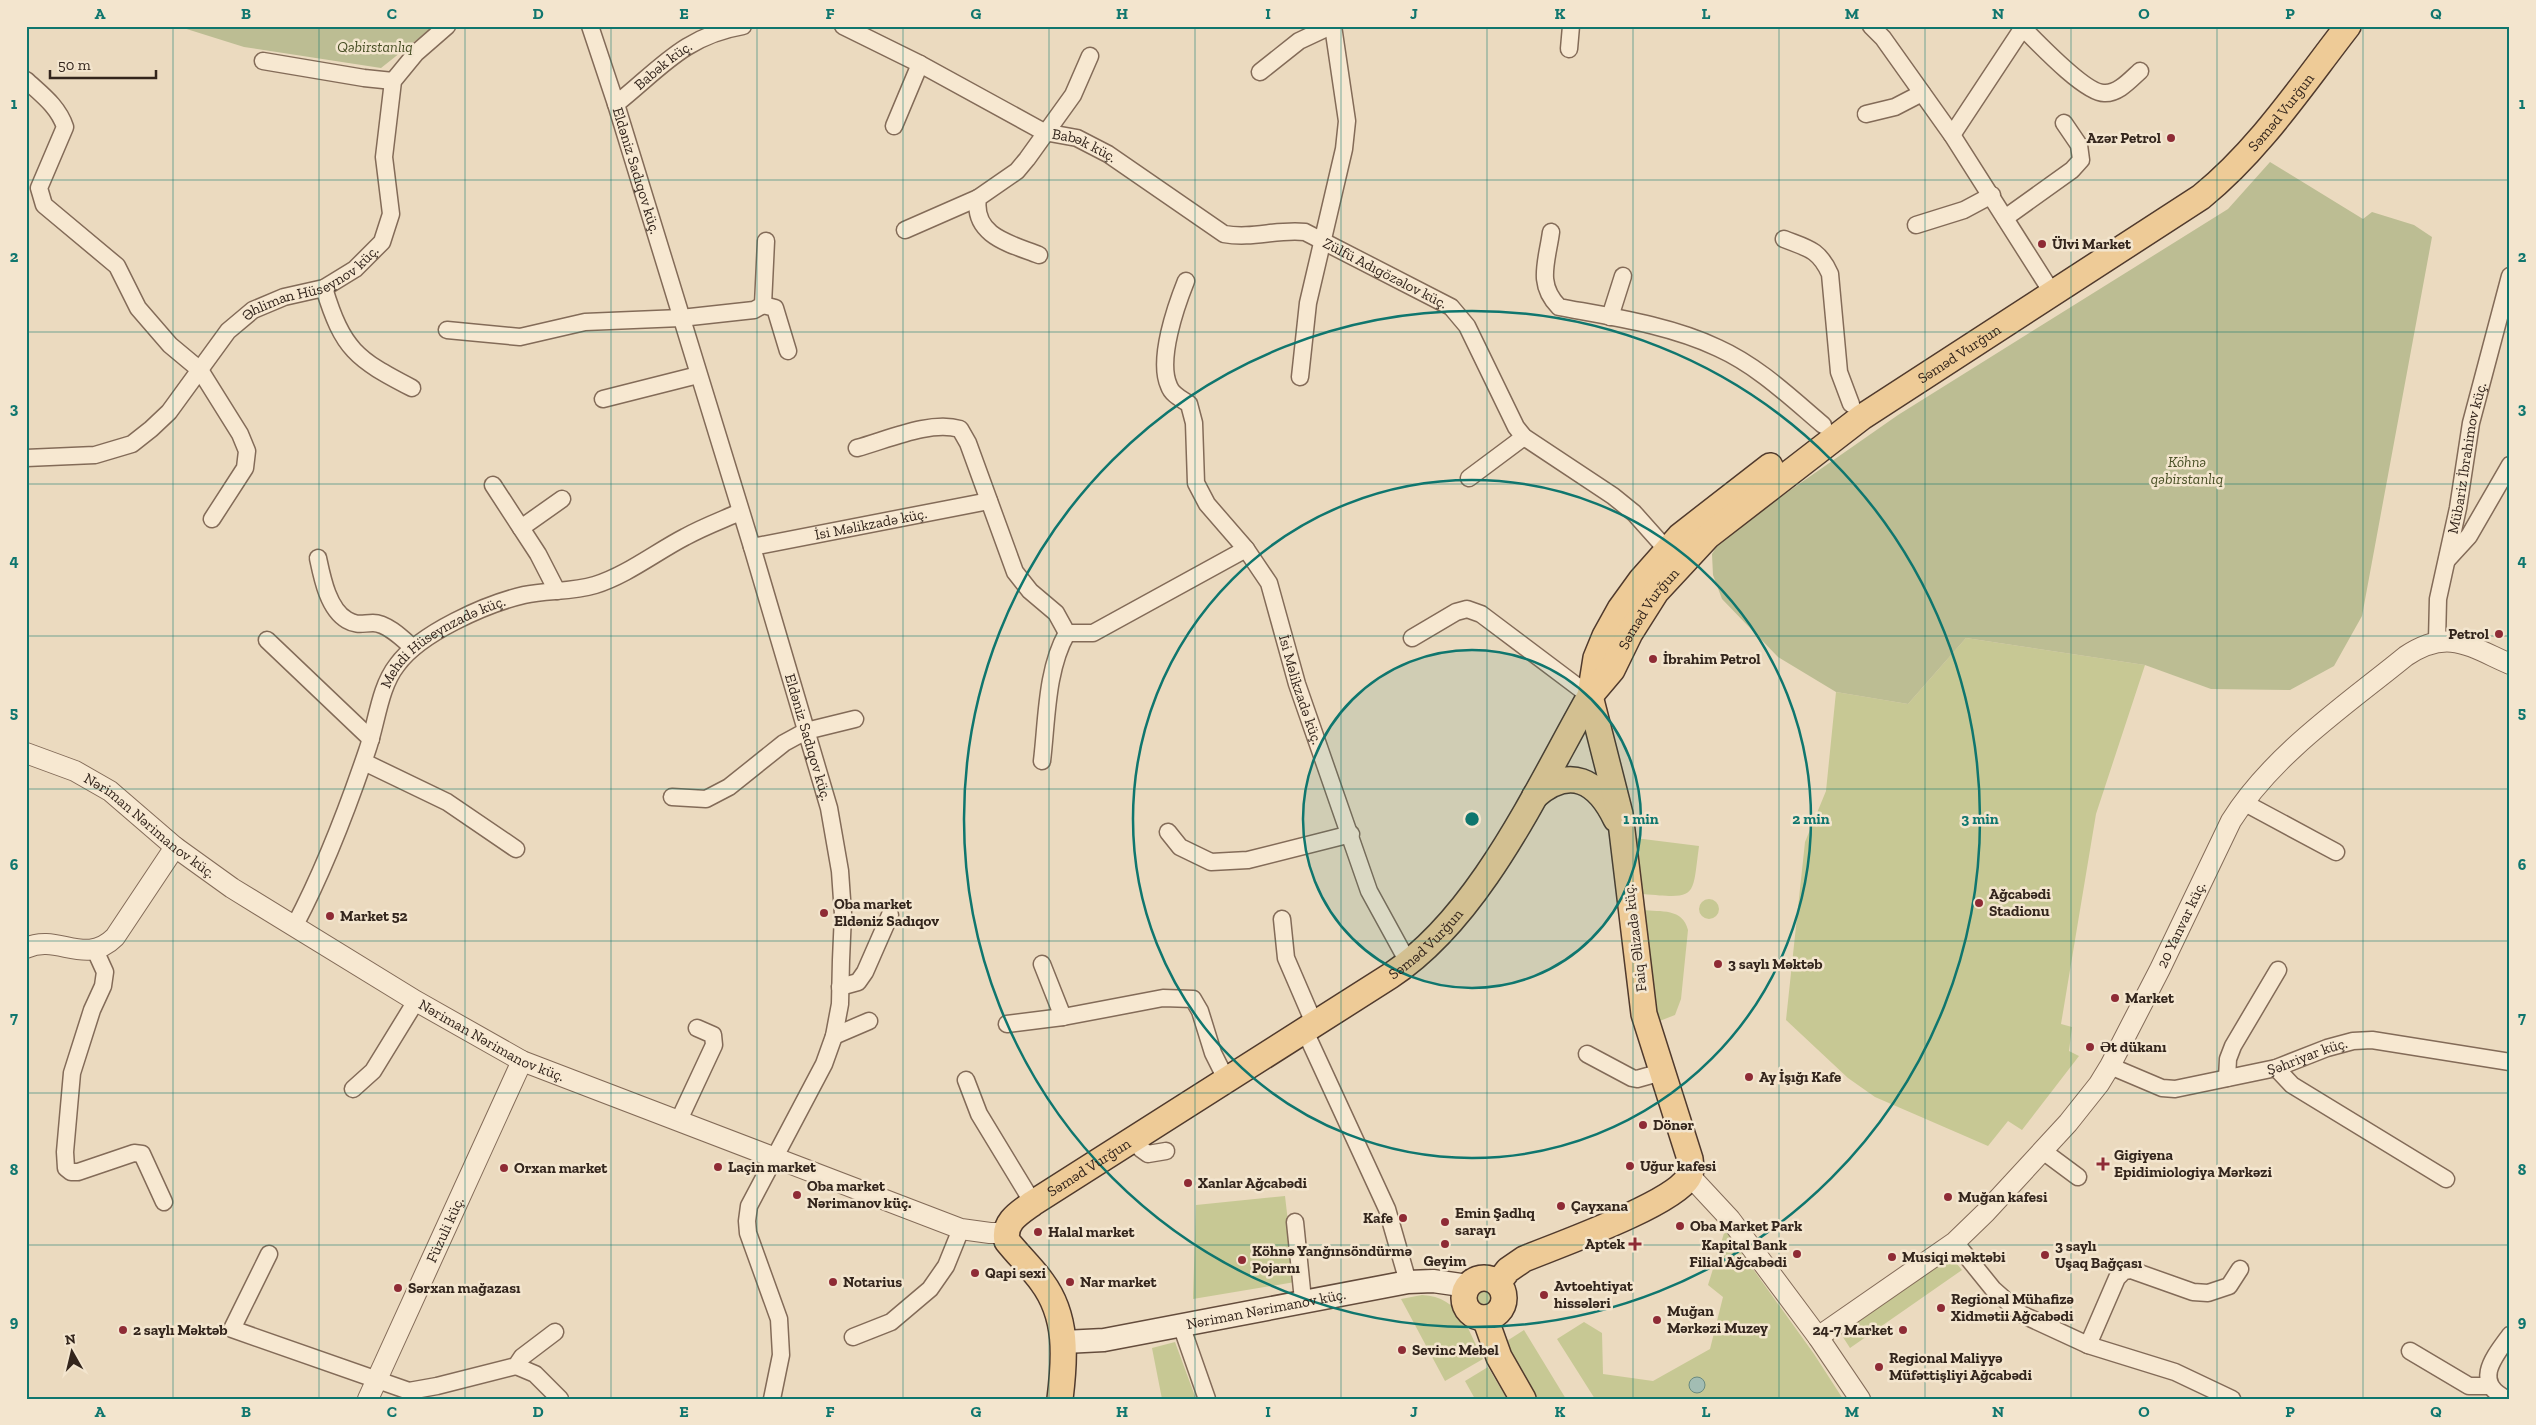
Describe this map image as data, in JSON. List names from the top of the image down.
{
  "streets": {
    "main road": ["Səməd Vurğun", "Nəriman Nərimanov küç.", "Faiq Əlizadə küç."],
    "street": [
      "Babək küç.",
      "Eldəniz Sadıqov küç.",
      "Zülfü Adıgözəlov küç.",
      "Əhliman Hüseynov küç.",
      "Mübariz İbrahimov küç.",
      "İsi Məlikzadə küç.",
      "Mehdi Hüseynzadə küç.",
      "20 Yanvar küç.",
      "Şəhriyar küç.",
      "Füzuli küç."
    ]
  },
  "crossings": [
    ["Babək küç.", "Eldəniz Sadıqov küç."],
    ["Babək küç.", "Zülfü Adıgözəlov küç."],
    ["Səməd Vurğun", "Zülfü Adıgözəlov küç."],
    ["Səməd Vurğun", "İsi Məlikzadə küç."],
    ["Səməd Vurğun", "Nəriman Nərimanov küç."],
    ["Səməd Vurğun", "Faiq Əlizadə küç."],
    ["Eldəniz Sadıqov küç.", "İsi Məlikzadə küç."],
    ["Eldəniz Sadıqov küç.", "Mehdi Hüseynzadə küç."],
    ["Eldəniz Sadıqov küç.", "Nəriman Nərimanov küç."],
    ["Mübariz İbrahimov küç.", "20 Yanvar küç."],
    ["Mehdi Hüseynzadə küç.", "Nəriman Nərimanov küç."],
    ["Nəriman Nərimanov küç.", "Füzuli küç."],
    ["20 Yanvar küç.", "Şəhriyar küç."]
  ],
  "parks": ["Qəbirstanlıq", "Köhnə qəbirstanlıq"],
  "places": {
    "other": [
      "Azər Petrol",
      "Ülvi Market",
      "Petrol",
      "İbrahim Petrol",
      "Ağcabədi Stadionu",
      "Oba market Eldəniz Sadıqov",
      "Market 52",
      "3 saylı Məktəb",
      "Market",
      "Әt dükanı",
      "Ay İşığı Kafe",
      "Dönər",
      "Uğur kafesi",
      "Laçin market",
      "Orxan market",
      "Xanlar Ağcabədi",
      "Oba market Nərimanov küç.",
      "Muğan kafesi",
      "Çayxana",
      "Kafe",
      "Emin Şadlıq sarayı",
      "Oba Market Park",
      "Halal market",
      "Geyim",
      "Kapital Bank Filial Ağcabədi",
      "3 saylı Uşaq Bağçası",
      "Musiqi məktəbi",
      "Köhnə Yanğınsöndürmə Pojarnı",
      "Qapi sexi",
      "Notarius",
      "Nar market",
      "Sərxan mağazası",
      "Avtoehtiyat hissələri",
      "Regional Mühafizə Xidmətii Ağcabədi",
      "Muğan Mərkəzi Muzey",
      "2 saylı Məktəb",
      "24-7 Market",
      "Sevinc Mebel",
      "Regional Maliyyə Müfəttişliyi Ağcabədi"
    ],
    "health": ["Gigiyena Epidimiologiya Mərkəzi", "Aptek"]
  },
  "scale_bar": "50 m",
  "north": "top",
  "grid": {
    "columns": [
      "A",
      "B",
      "C",
      "D",
      "E",
      "F",
      "G",
      "H",
      "I",
      "J",
      "K",
      "L",
      "M",
      "N",
      "O",
      "P",
      "Q"
    ],
    "rows": [
      "1",
      "2",
      "3",
      "4",
      "5",
      "6",
      "7",
      "8",
      "9"
    ]
  },
  "rings": ["1 min", "2 min", "3 min"]
}
